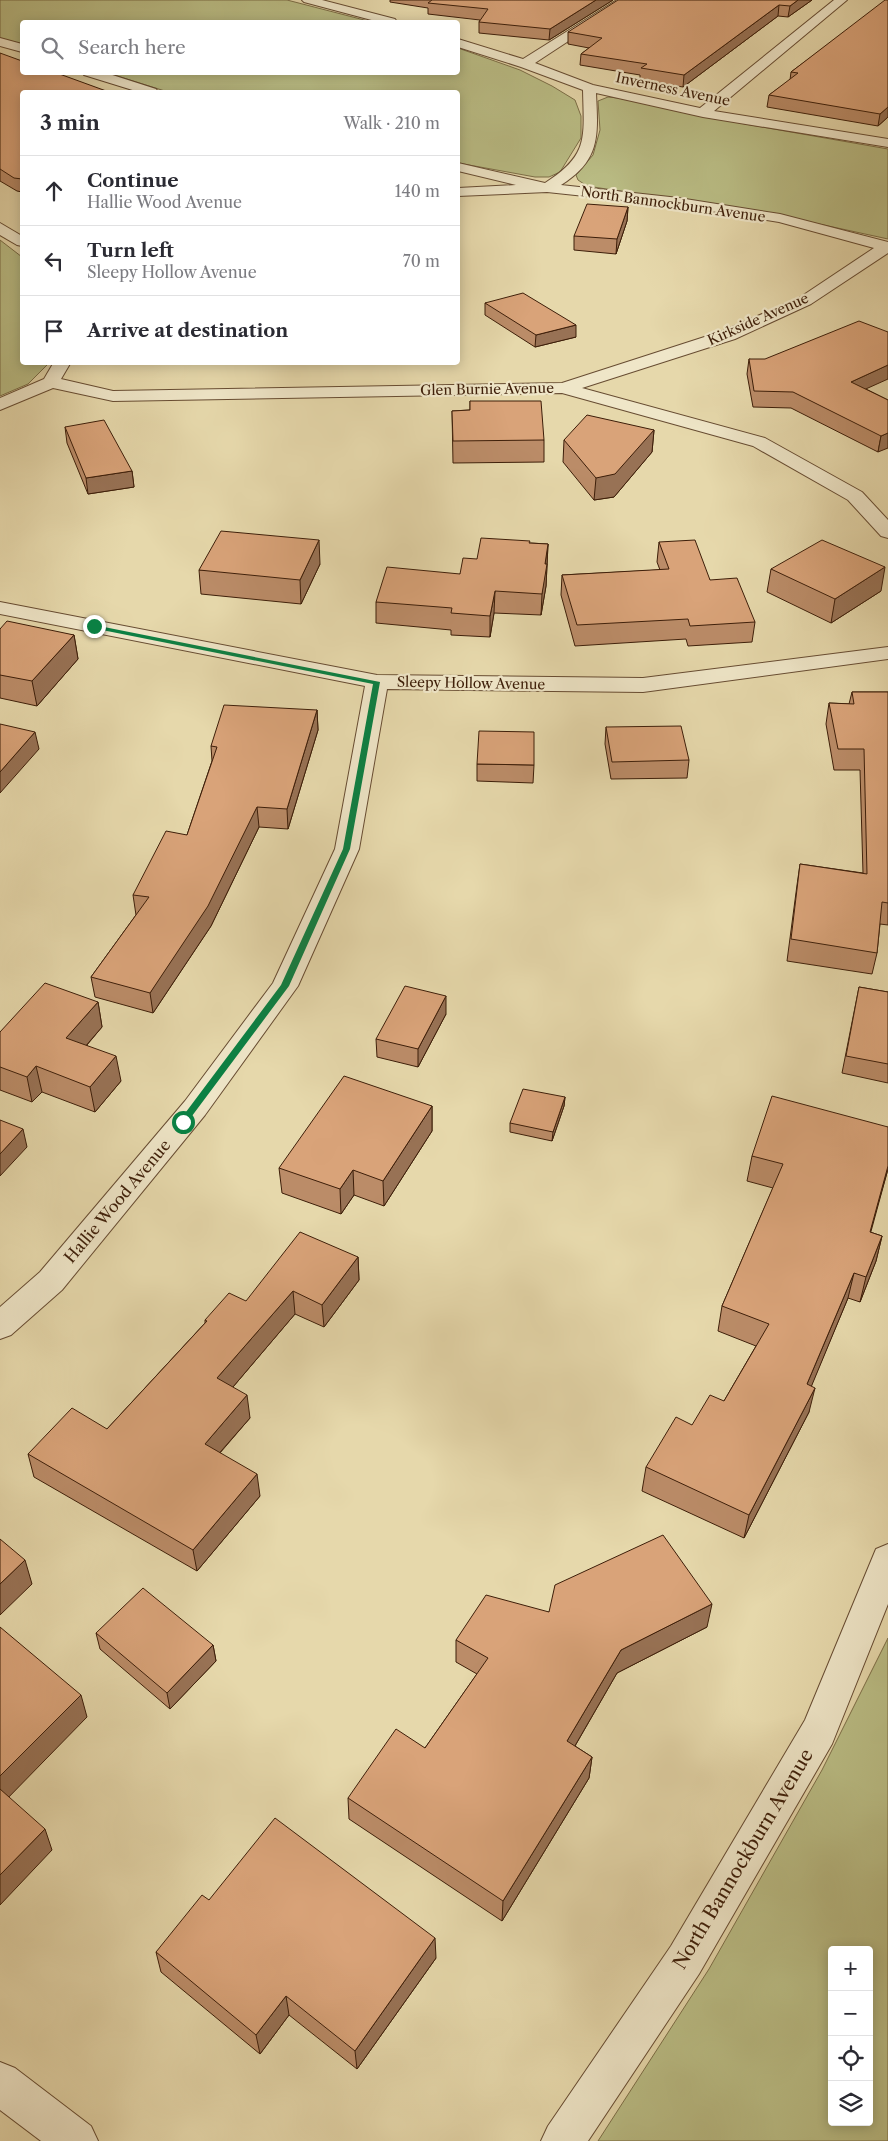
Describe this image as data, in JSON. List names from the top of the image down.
{
  "streets": {
    "street": [
      "Inverness Avenue",
      "North Bannockburn Avenue",
      "Kirkside Avenue",
      "Glen Burnie Avenue",
      "Sleepy Hollow Avenue",
      "Hallie Wood Avenue"
    ]
  },
  "crossings": [
    ["North Bannockburn Avenue", "Kirkside Avenue"],
    ["Kirkside Avenue", "Glen Burnie Avenue"],
    ["Sleepy Hollow Avenue", "Hallie Wood Avenue"]
  ],
  "page": {
    "search": "Search here",
    "heading": ["3 min", "Walk · 210 m"],
    "list": [
      ["Continue", "Hallie Wood Avenue", "140 m"],
      ["Turn left", "Sleepy Hollow Avenue", "70 m"],
      "Arrive at destination"
    ],
    "map_buttons": ["+", "−"]
  }
}
